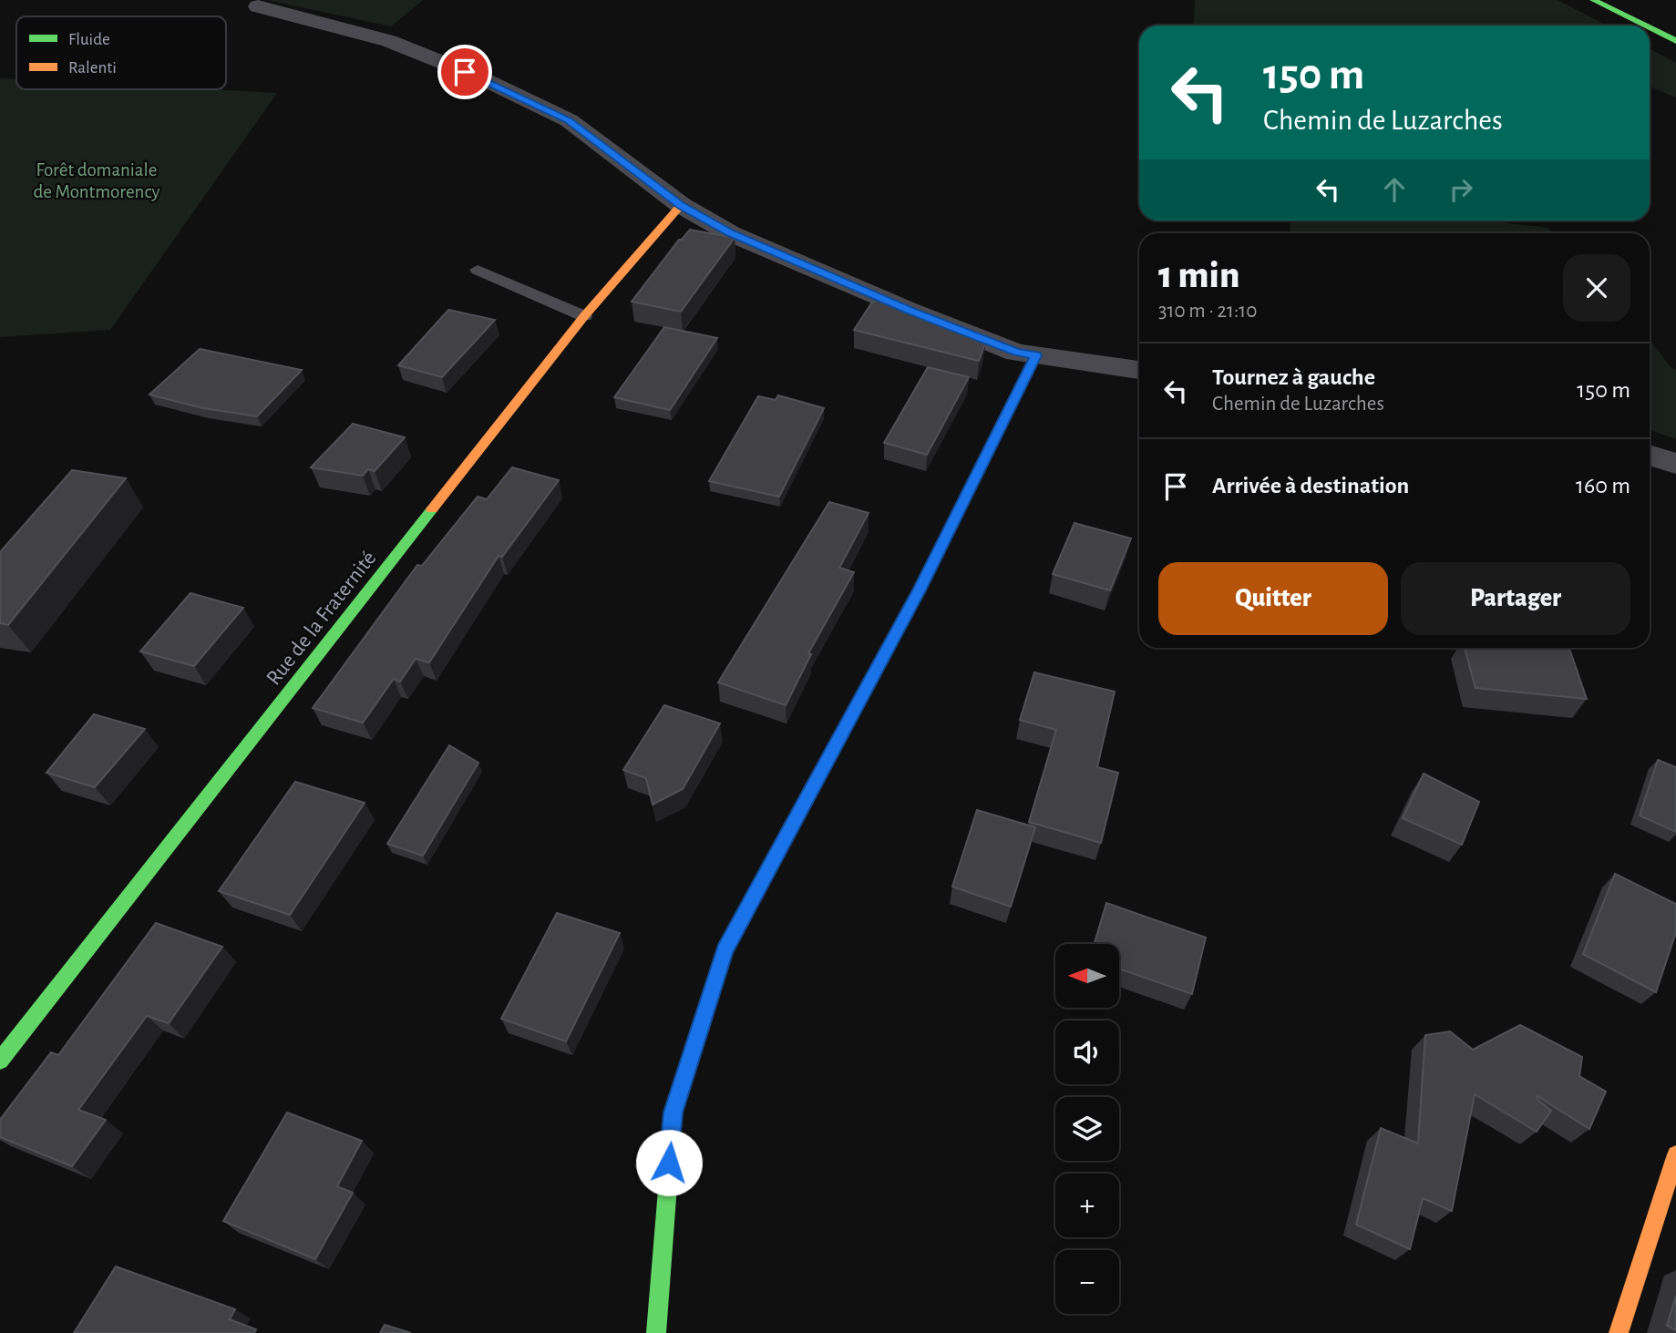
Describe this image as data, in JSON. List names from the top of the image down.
{
  "streets": {
    "street": ["Rue de la Fraternité"]
  },
  "parks": ["Forêt domaniale de Montmorency"],
  "legend": ["Fluide", "Ralenti"],
  "north": "left",
  "page": {
    "turn": ["150 m", "Chemin de Luzarches"],
    "heading": ["1 min", "310 m · 21:10"],
    "list": [
      {
        "name": "Tournez à gauche",
        "note": "Chemin de Luzarches",
        "value": "150 m"
      },
      {
        "name": "Arrivée à destination",
        "value": "160 m"
      }
    ],
    "buttons": ["Quitter", "Partager"],
    "map_buttons": ["+", "−"]
  }
}
